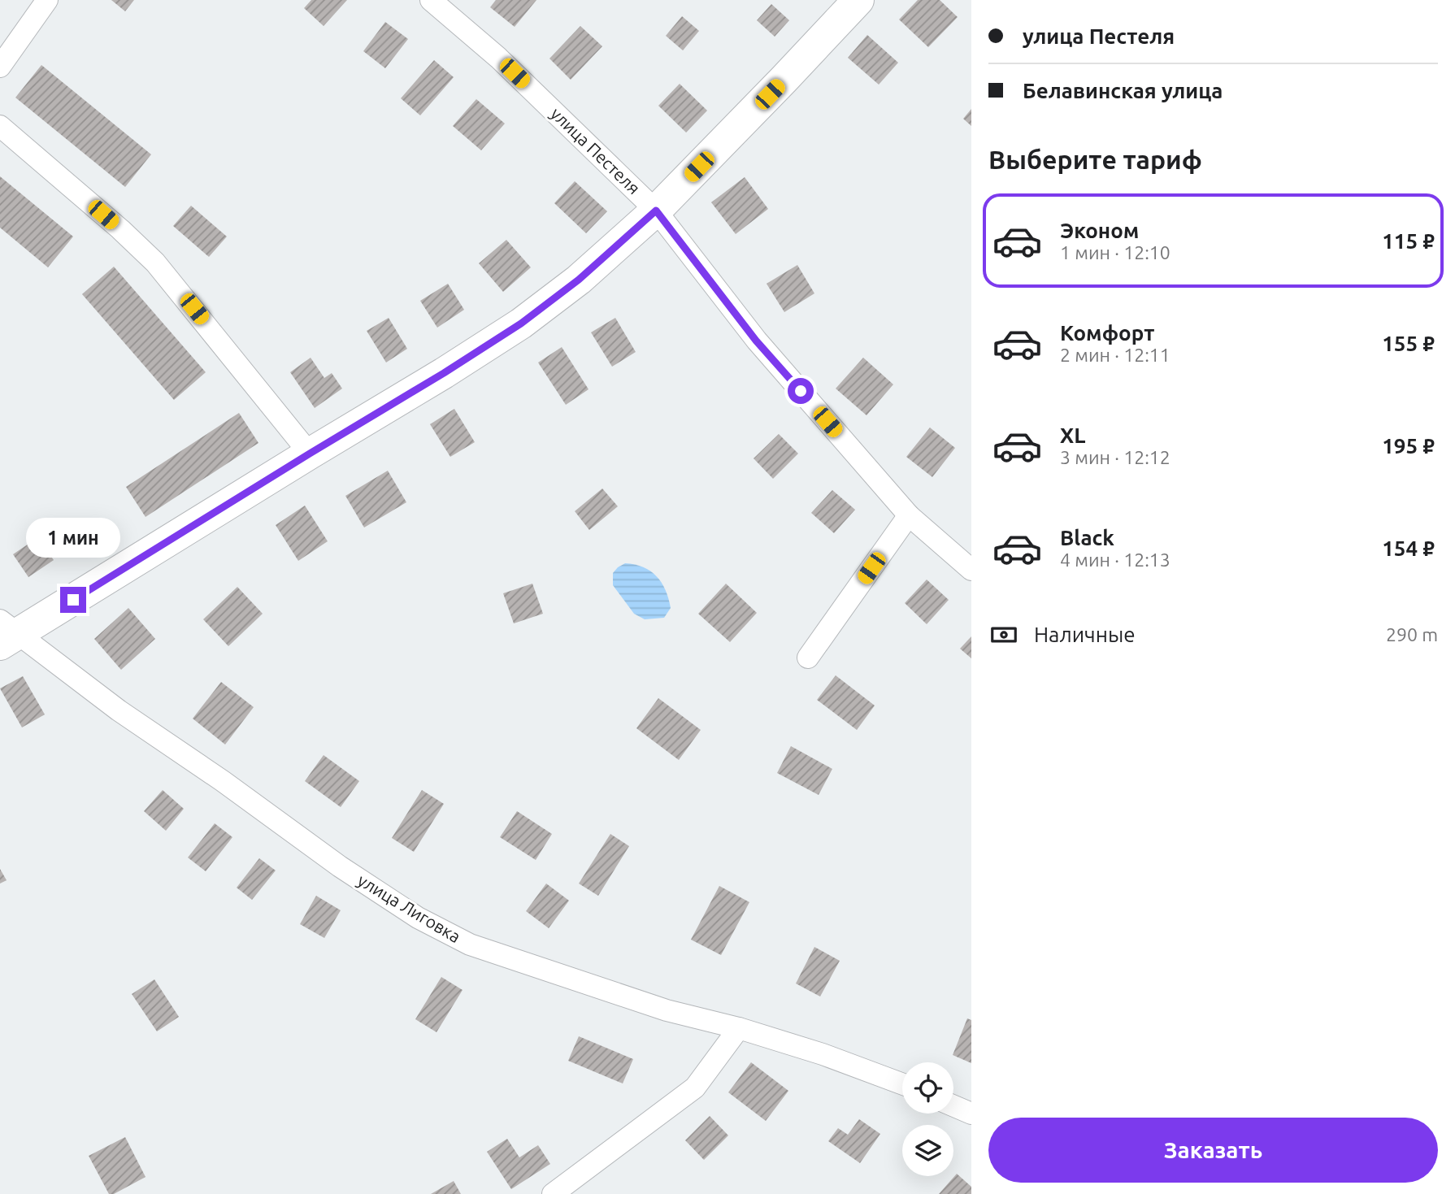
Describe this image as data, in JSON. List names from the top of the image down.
{
  "streets": {
    "street": ["улица Пестеля", "улица Лиговка"]
  },
  "page": {
    "banner": ["улица Пестеля", "Белавинская улица"],
    "heading": "Выберите тариф",
    "list": [
      {
        "name": "Эконом",
        "note": "1 мин · 12:10",
        "value": "115 ₽"
      },
      {
        "name": "Комфорт",
        "note": "2 мин · 12:11",
        "value": "155 ₽"
      },
      {
        "name": "XL",
        "note": "3 мин · 12:12",
        "value": "195 ₽"
      },
      {
        "name": "Black",
        "note": "4 мин · 12:13",
        "value": "154 ₽"
      }
    ],
    "bubble": "1 мин",
    "pay": ["Наличные", "290 m"],
    "buttons": "Заказать"
  }
}
